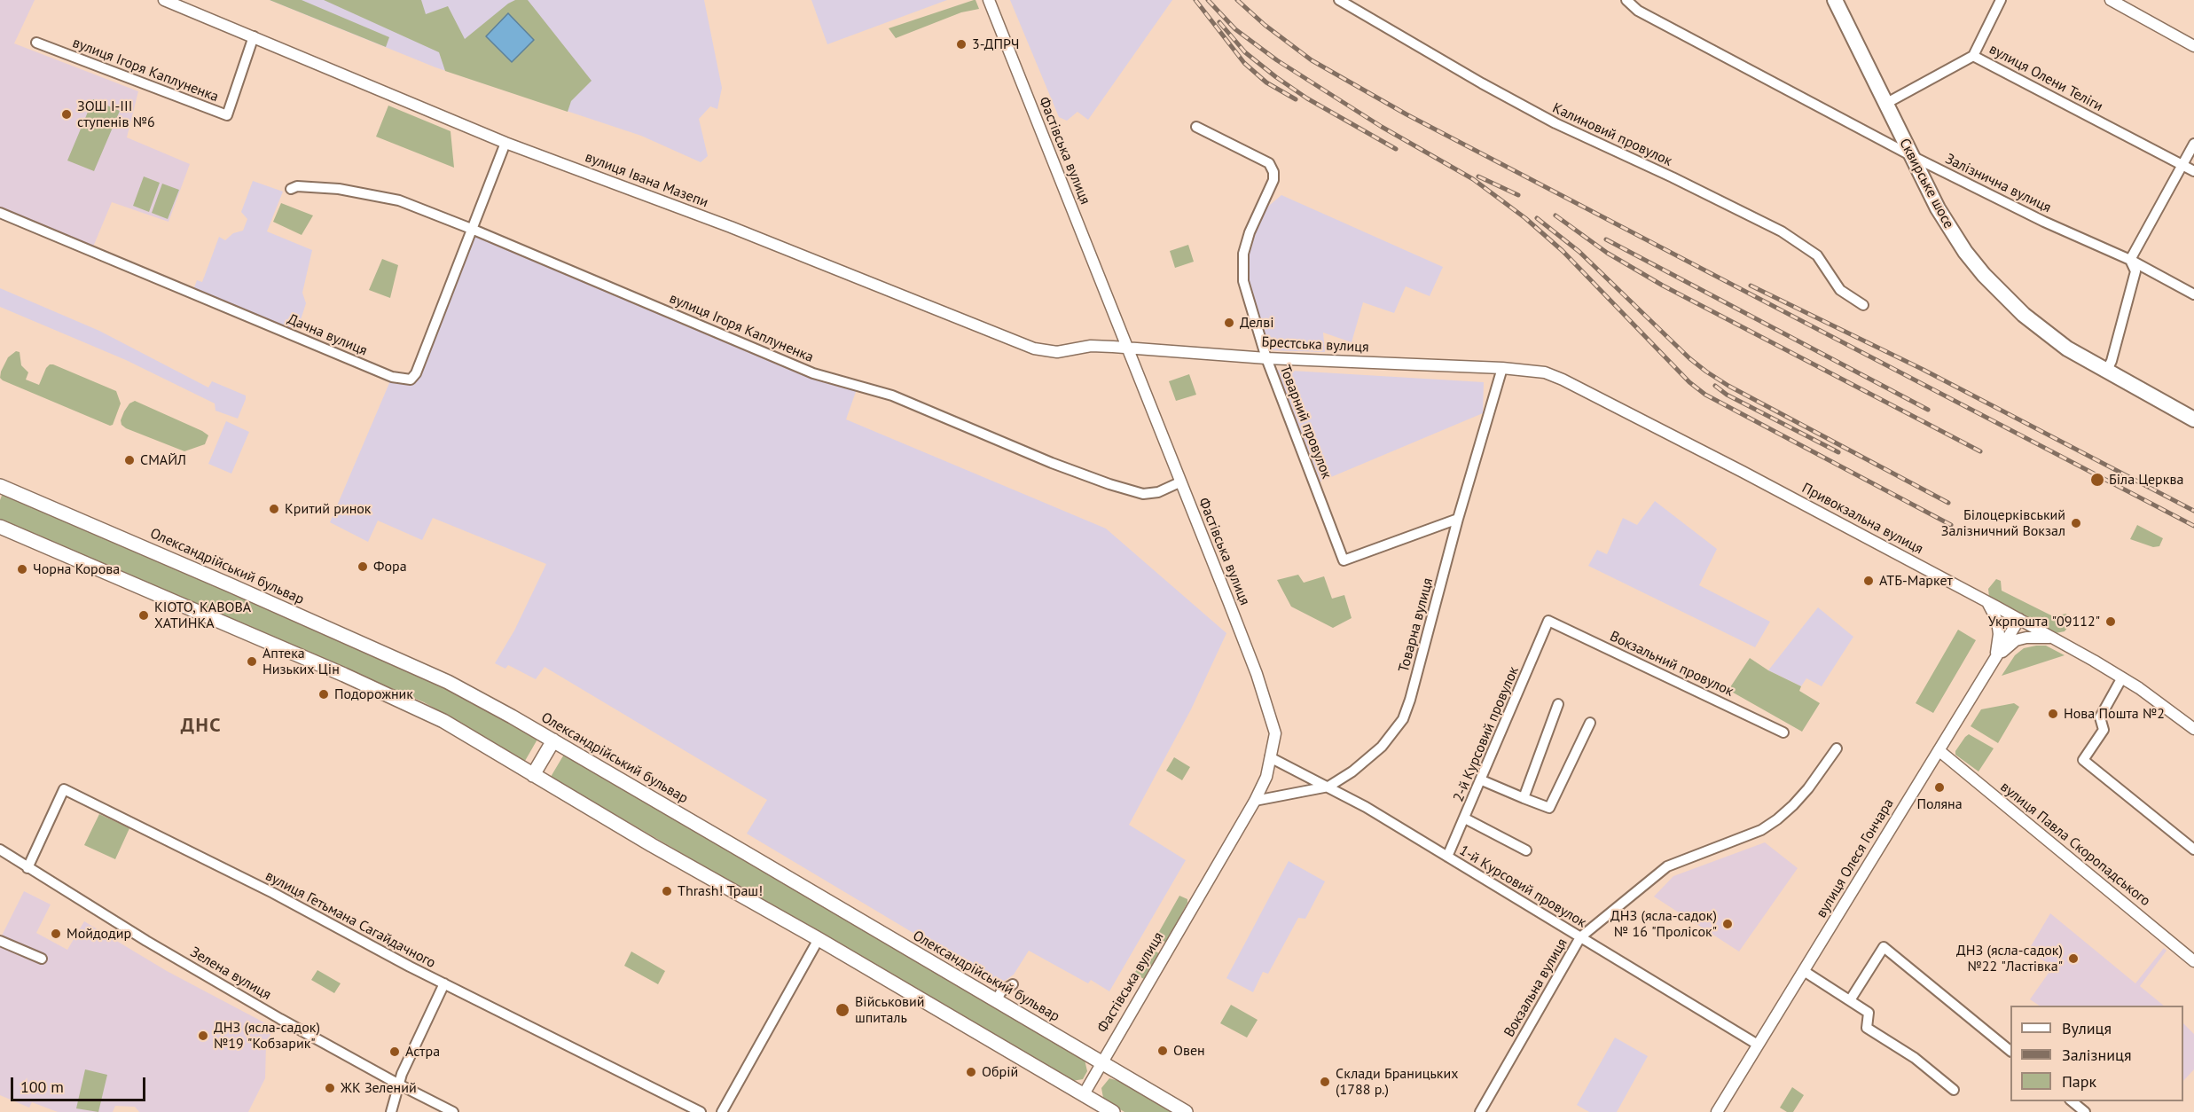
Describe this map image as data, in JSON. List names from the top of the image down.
{
  "streets": {
    "main road": ["Сквирське шосе", "Олександрійський бульвар"],
    "street": [
      "вулиця Ігоря Каплуненка",
      "вулиця Олени Теліги",
      "Калиновий провулок",
      "Фастівська вулиця",
      "вулиця Івана Мазепи",
      "Залізнична вулиця",
      "Дачна вулиця",
      "Брестська вулиця",
      "Товарний провулок",
      "Привокзальна вулиця",
      "Товарна вулиця",
      "Вокзальний провулок",
      "2-й Курсовий провулок",
      "вулиця Павла Скоропадського",
      "вулиця Олеся Гончара",
      "1-й Курсовий провулок",
      "вулиця Гетьмана Сагайдачного",
      "Зелена вулиця",
      "Вокзальна вулиця"
    ]
  },
  "crossings": [
    ["вулиця Ігоря Каплуненка", "Фастівська вулиця"],
    ["вулиця Ігоря Каплуненка", "вулиця Івана Мазепи"],
    ["вулиця Ігоря Каплуненка", "Дачна вулиця"],
    ["вулиця Олени Теліги", "Сквирське шосе"],
    ["Фастівська вулиця", "вулиця Івана Мазепи"],
    ["Фастівська вулиця", "Брестська вулиця"],
    ["Фастівська вулиця", "Олександрійський бульвар"],
    ["Фастівська вулиця", "Товарна вулиця"],
    ["Фастівська вулиця", "1-й Курсовий провулок"],
    ["вулиця Івана Мазепи", "Дачна вулиця"],
    ["вулиця Івана Мазепи", "Брестська вулиця"],
    ["Сквирське шосе", "Залізнична вулиця"],
    ["Брестська вулиця", "Товарний провулок"],
    ["Брестська вулиця", "Привокзальна вулиця"],
    ["Брестська вулиця", "Товарна вулиця"],
    ["Товарний провулок", "Товарна вулиця"],
    ["Привокзальна вулиця", "Товарна вулиця"],
    ["Привокзальна вулиця", "вулиця Олеся Гончара"],
    ["Товарна вулиця", "1-й Курсовий провулок"],
    ["Вокзальний провулок", "2-й Курсовий провулок"],
    ["2-й Курсовий провулок", "1-й Курсовий провулок"],
    ["вулиця Павла Скоропадського", "вулиця Олеся Гончара"],
    ["вулиця Олеся Гончара", "1-й Курсовий провулок"],
    ["1-й Курсовий провулок", "Вокзальна вулиця"],
    ["вулиця Гетьмана Сагайдачного", "Зелена вулиця"]
  ],
  "districts": ["ДНС"],
  "places": [
    "3-ДПРЧ",
    "ЗОШ І-ІІІ ступенів №6",
    "Делві",
    "СМАЙЛ",
    "Біла Церква",
    "Критий ринок",
    "Білоцерківський Залізничний Вокзал",
    "Фора",
    "Чорна Корова",
    "АТБ-Маркет",
    "КІОТО, КАВОВА ХАТИНКА",
    "Укрпошта \"09112\"",
    "Аптека Низьких Цін",
    "Подорожник",
    "Нова Пошта №2",
    "Поляна",
    "Thrash! Траш!",
    "ДНЗ (ясла-садок) № 16 \"Пролісок\"",
    "Мойдодир",
    "ДНЗ (ясла-садок) №22 \"Ластівка\"",
    "Військовий шпиталь",
    "ДНЗ (ясла-садок) №19 \"Кобзарик\"",
    "Овен",
    "Астра",
    "Обрій",
    "Склади Браницьких (1788 р.)",
    "ЖК Зелений"
  ],
  "legend": ["Вулиця", "Залізниця", "Парк"],
  "scale_bar": "100 m"
}
